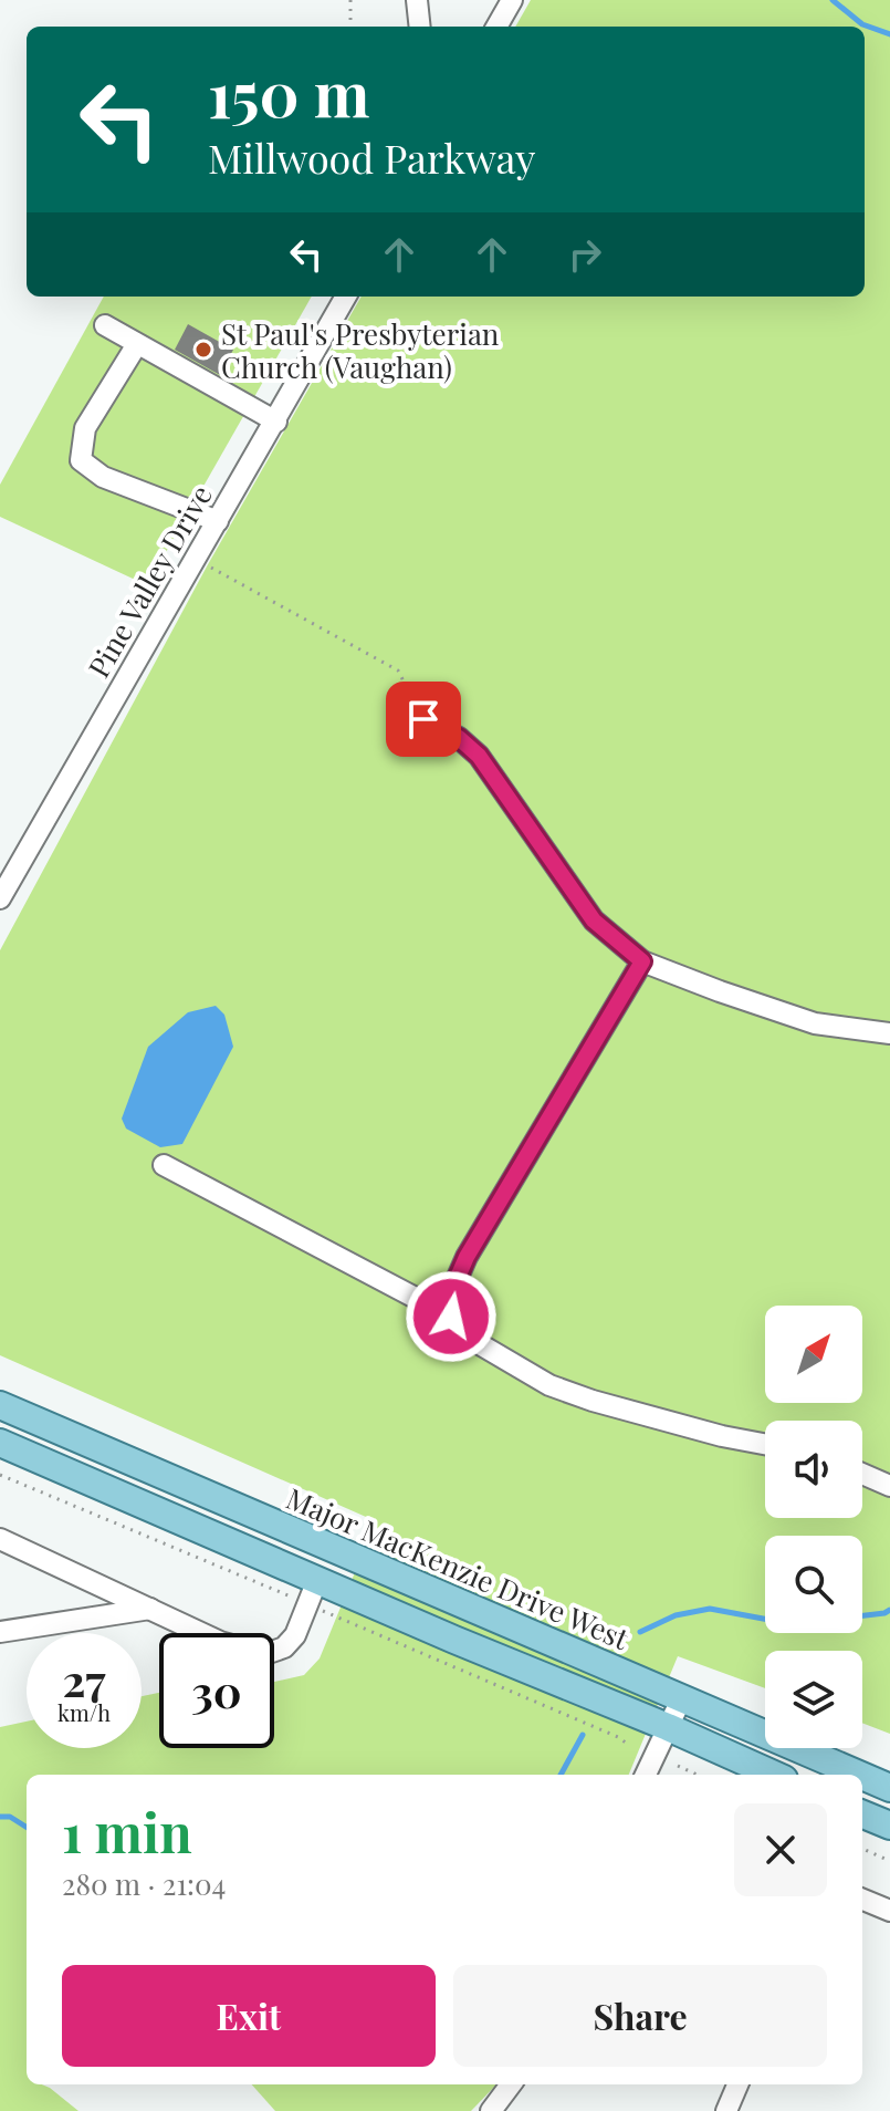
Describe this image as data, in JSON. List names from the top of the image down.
{
  "streets": {
    "main road": ["Major MacKenzie Drive West"],
    "street": ["Pine Valley Drive"]
  },
  "places": ["St Paul's Presbyterian Church (Vaughan)"],
  "north": "top right",
  "page": {
    "turn": ["150 m", "Millwood Parkway"],
    "speed": "27 km/h",
    "limit": "30",
    "heading": ["1 min", "280 m · 21:04"],
    "buttons": ["Exit", "Share"]
  }
}
